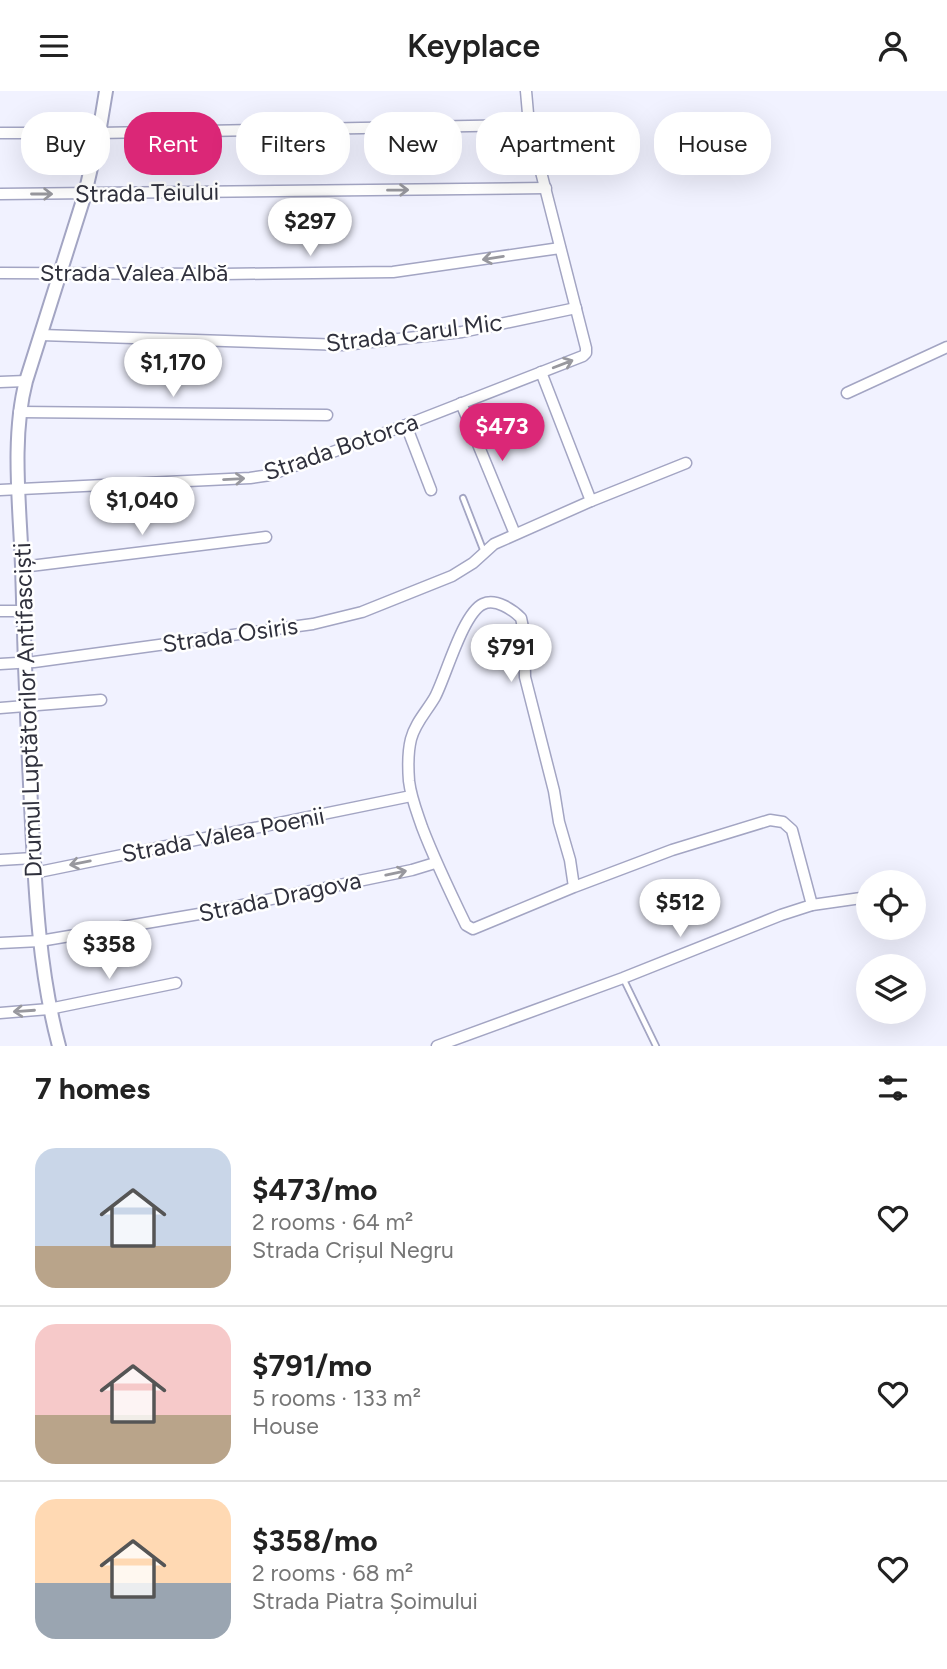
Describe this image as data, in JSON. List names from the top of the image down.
{
  "streets": {
    "street": [
      "Strada Teiului",
      "Strada Valea Albă",
      "Strada Carul Mic",
      "Strada Botorca",
      "Strada Osiris",
      "Drumul Luptătorilor Antifasciști",
      "Strada Valea Poenii",
      "Strada Dragova"
    ]
  },
  "crossings": [
    ["Strada Teiului", "Drumul Luptătorilor Antifasciști"],
    ["Strada Valea Albă", "Drumul Luptătorilor Antifasciști"],
    ["Strada Carul Mic", "Strada Botorca"],
    ["Strada Carul Mic", "Drumul Luptătorilor Antifasciști"],
    ["Strada Botorca", "Drumul Luptătorilor Antifasciști"],
    ["Strada Osiris", "Drumul Luptătorilor Antifasciști"],
    ["Drumul Luptătorilor Antifasciști", "Strada Valea Poenii"],
    ["Drumul Luptătorilor Antifasciști", "Strada Dragova"]
  ],
  "one_way": ["Strada Valea Albă", "Strada Valea Poenii"],
  "page": {
    "header": "Keyplace",
    "chip": [
      "Buy",
      "Rent",
      "Filters",
      "New",
      "Apartment",
      "House"
    ],
    "price": [
      "$297",
      "$1,170",
      "$473",
      "$1,040",
      "$791",
      "$512",
      "$358"
    ],
    "heading": "7 homes",
    "list": [
      {
        "name": "$473/mo",
        "note": "2 rooms · 64 m² · Strada Crișul Negru"
      },
      {
        "name": "$791/mo",
        "note": "5 rooms · 133 m² · House"
      },
      {
        "name": "$358/mo",
        "note": "2 rooms · 68 m² · Strada Piatra Șoimului"
      }
    ]
  }
}
